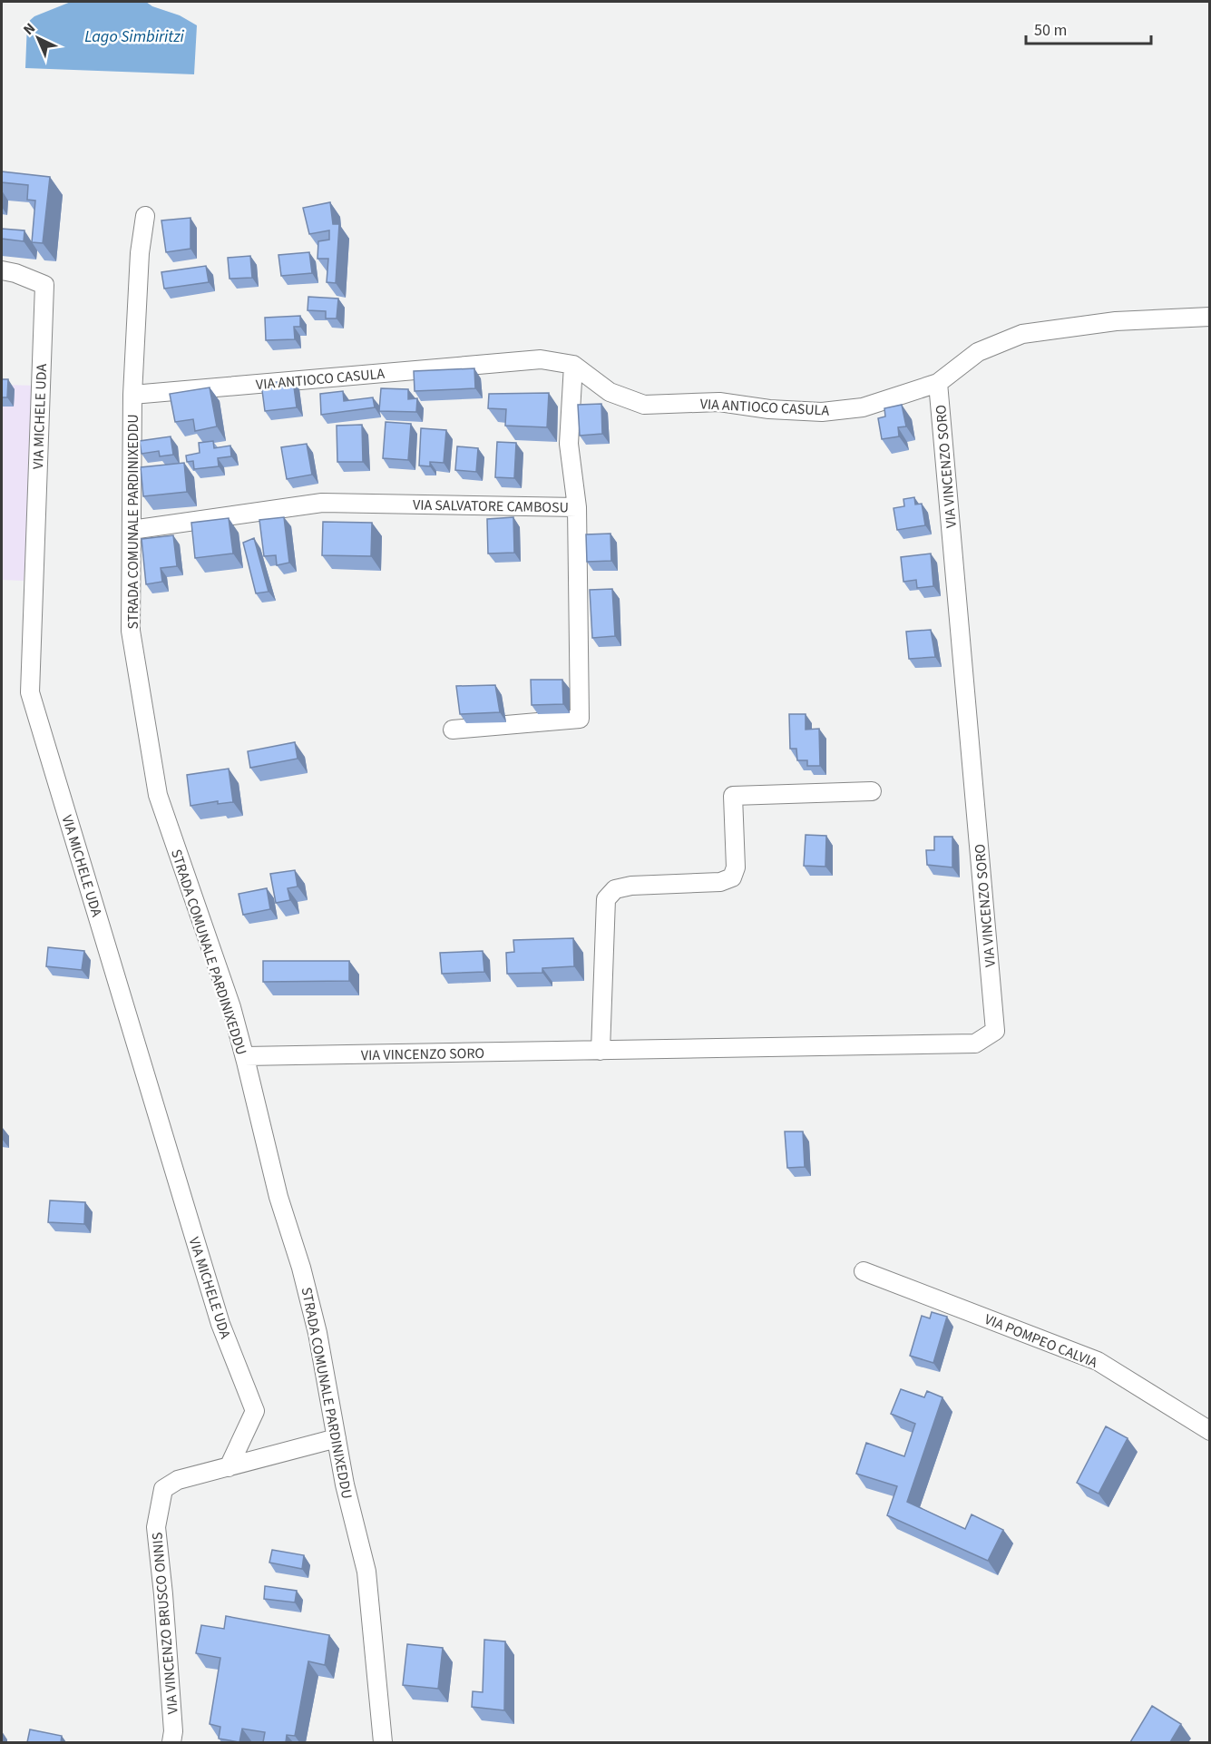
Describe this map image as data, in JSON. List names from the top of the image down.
{
  "streets": {
    "street": [
      "VIA ANTIOCO CASULA",
      "VIA MICHELE UDA",
      "VIA VINCENZO SORO",
      "VIA SALVATORE CAMBOSU",
      "STRADA COMUNALE PARDINIXEDDU",
      "VIA POMPEO CALVIA",
      "VIA VINCENZO BRUSCO ONNIS"
    ]
  },
  "crossings": [
    ["VIA ANTIOCO CASULA", "VIA VINCENZO SORO"],
    ["VIA ANTIOCO CASULA", "STRADA COMUNALE PARDINIXEDDU"],
    ["VIA MICHELE UDA", "VIA VINCENZO BRUSCO ONNIS"],
    ["VIA VINCENZO SORO", "STRADA COMUNALE PARDINIXEDDU"],
    ["VIA SALVATORE CAMBOSU", "STRADA COMUNALE PARDINIXEDDU"],
    ["STRADA COMUNALE PARDINIXEDDU", "VIA VINCENZO BRUSCO ONNIS"]
  ],
  "water": ["Lago Simbiritzi"],
  "scale_bar": "50 m",
  "north": "top left"
}
